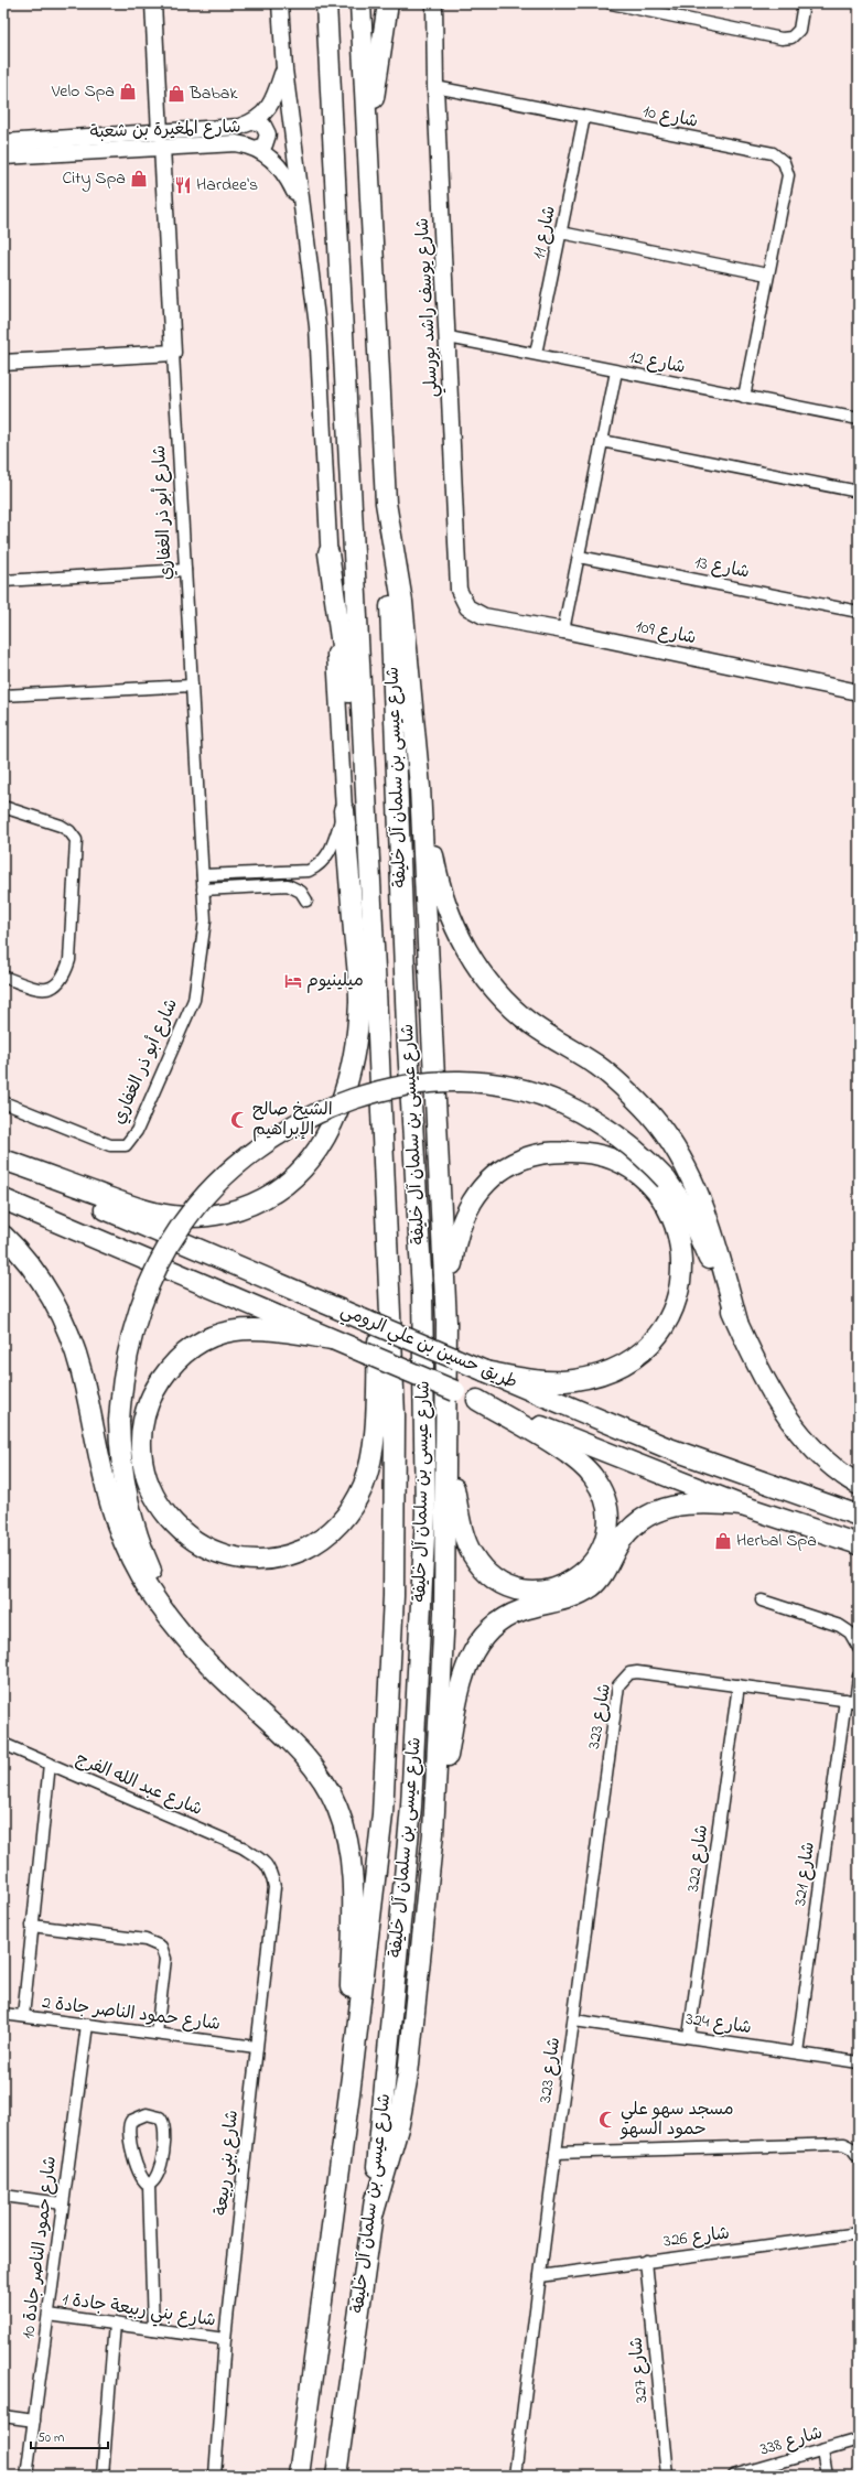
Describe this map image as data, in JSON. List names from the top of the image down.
{
  "streets": {
    "highway": ["شارع عيسى بن سلمان آل خليفة", "طريق حسين بن علي الرومي"],
    "street": [
      "شارع 10",
      "شارع المغيرة بن شعبة",
      "شارع 11",
      "شارع يوسف راشد بورسلي",
      "شارع 12",
      "شارع أبو ذر الغفاري",
      "شارع 13",
      "شارع 109",
      "شارع 323",
      "شارع عبد الله الفرج",
      "شارع 322",
      "شارع 321",
      "شارع حمود الناصر جادة 2",
      "شارع 324",
      "شارع بني ربيعة",
      "شارع 326",
      "شارع حمود الناصر جادة 10",
      "شارع بني ربيعة جادة 1",
      "شارع 327",
      "شارع 338"
    ]
  },
  "crossings": [
    ["شارع 10", "شارع 11"],
    ["شارع 10", "شارع يوسف راشد بورسلي"],
    ["شارع 10", "شارع 12"],
    ["شارع المغيرة بن شعبة", "شارع أبو ذر الغفاري"],
    ["شارع 11", "شارع 12"],
    ["شارع يوسف راشد بورسلي", "شارع 12"],
    ["شارع يوسف راشد بورسلي", "شارع 109"],
    ["شارع 323", "شارع 322"],
    ["شارع 323", "شارع 324"],
    ["شارع 323", "شارع 326"],
    ["شارع عبد الله الفرج", "شارع بني ربيعة"],
    ["شارع 322", "شارع 324"],
    ["شارع 321", "شارع 324"],
    ["شارع حمود الناصر جادة 2", "شارع بني ربيعة"],
    ["شارع حمود الناصر جادة 2", "شارع حمود الناصر جادة 10"],
    ["شارع بني ربيعة", "شارع بني ربيعة جادة 1"],
    ["شارع 326", "شارع 327"],
    ["شارع حمود الناصر جادة 10", "شارع بني ربيعة جادة 1"]
  ],
  "places": {
    "shop": [
      "Velo Spa",
      "Babak",
      "City Spa",
      "Herbal Spa"
    ],
    "restaurant": ["Hardee's"],
    "hotel": ["ميلينيوم"],
    "mosque": ["الشيخ صالح الإبراهيم", "مسجد سهو علي حمود السهو"]
  },
  "scale_bar": "50 m"
}
